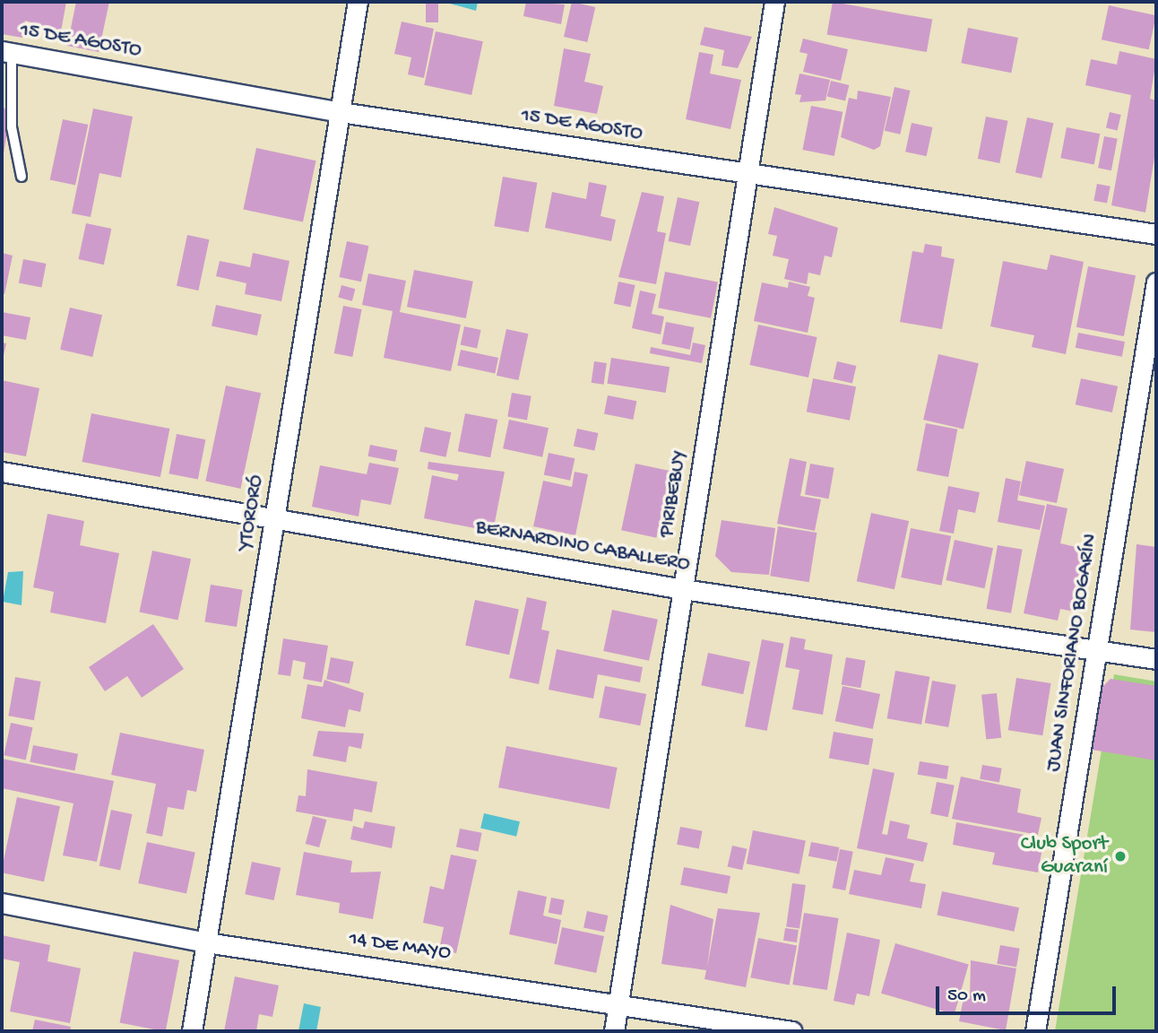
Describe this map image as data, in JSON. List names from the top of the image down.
{
  "streets": {
    "street": [
      "15 DE AGOSTO",
      "PIRIBEBUY",
      "YTORORÓ",
      "BERNARDINO CABALLERO",
      "JUAN SINFORIANO BOGARÍN",
      "14 DE MAYO"
    ]
  },
  "crossings": [
    ["15 DE AGOSTO", "PIRIBEBUY"],
    ["15 DE AGOSTO", "YTORORÓ"],
    ["PIRIBEBUY", "BERNARDINO CABALLERO"],
    ["PIRIBEBUY", "14 DE MAYO"],
    ["YTORORÓ", "BERNARDINO CABALLERO"],
    ["YTORORÓ", "14 DE MAYO"],
    ["BERNARDINO CABALLERO", "JUAN SINFORIANO BOGARÍN"]
  ],
  "places": ["Club Sport Guaraní"],
  "scale_bar": "50 m"
}
